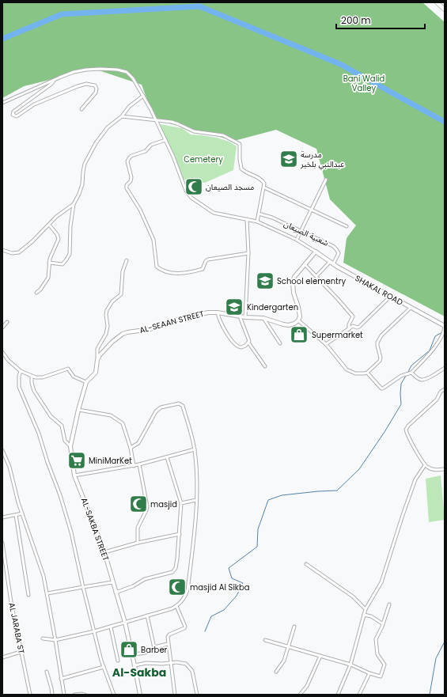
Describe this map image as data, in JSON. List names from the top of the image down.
{
  "streets": {
    "main road": ["SHAKAL ROAD", "AL-SEAAN STREET", "AL-SAKBA STREET"],
    "street": ["شعبية الصيعان", "AL JARABA ST"]
  },
  "crossings": [
    ["شعبية الصيعان", "SHAKAL ROAD"],
    ["AL-SEAAN STREET", "AL-SAKBA STREET"]
  ],
  "districts": ["Al-Sakba"],
  "parks": ["Bani Walid Valley", "Cemetery"],
  "places": {
    "school or university": ["مدرسة عبدالنبي بلخير", "School elementry", "Kindergarten"],
    "mosque": ["مسجد الصيعان", "masjid", "masjid Al Sikba"],
    "shop": ["Supermarket", "Barber"],
    "supermarket": ["MiniMarKet"]
  },
  "scale_bar": "200 m"
}
